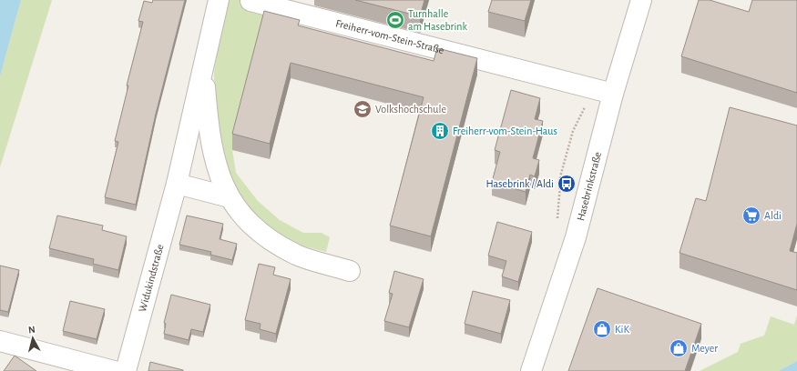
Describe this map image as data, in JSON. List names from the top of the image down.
{
  "streets": {
    "street": ["Freiherr-vom-Stein-Straße", "Hasebrinkstraße", "Widukindstraße"]
  },
  "crossings": [
    ["Freiherr-vom-Stein-Straße", "Hasebrinkstraße"]
  ],
  "places": {
    "sports": ["Turnhalle am Hasebrink"],
    "school or university": ["Volkshochschule"],
    "building": ["Freiherr-vom-Stein-Haus"],
    "bus stop": ["Hasebrink / Aldi"],
    "supermarket": ["Aldi"],
    "shop": ["KiK", "Meyer"]
  },
  "north": "top"
}
